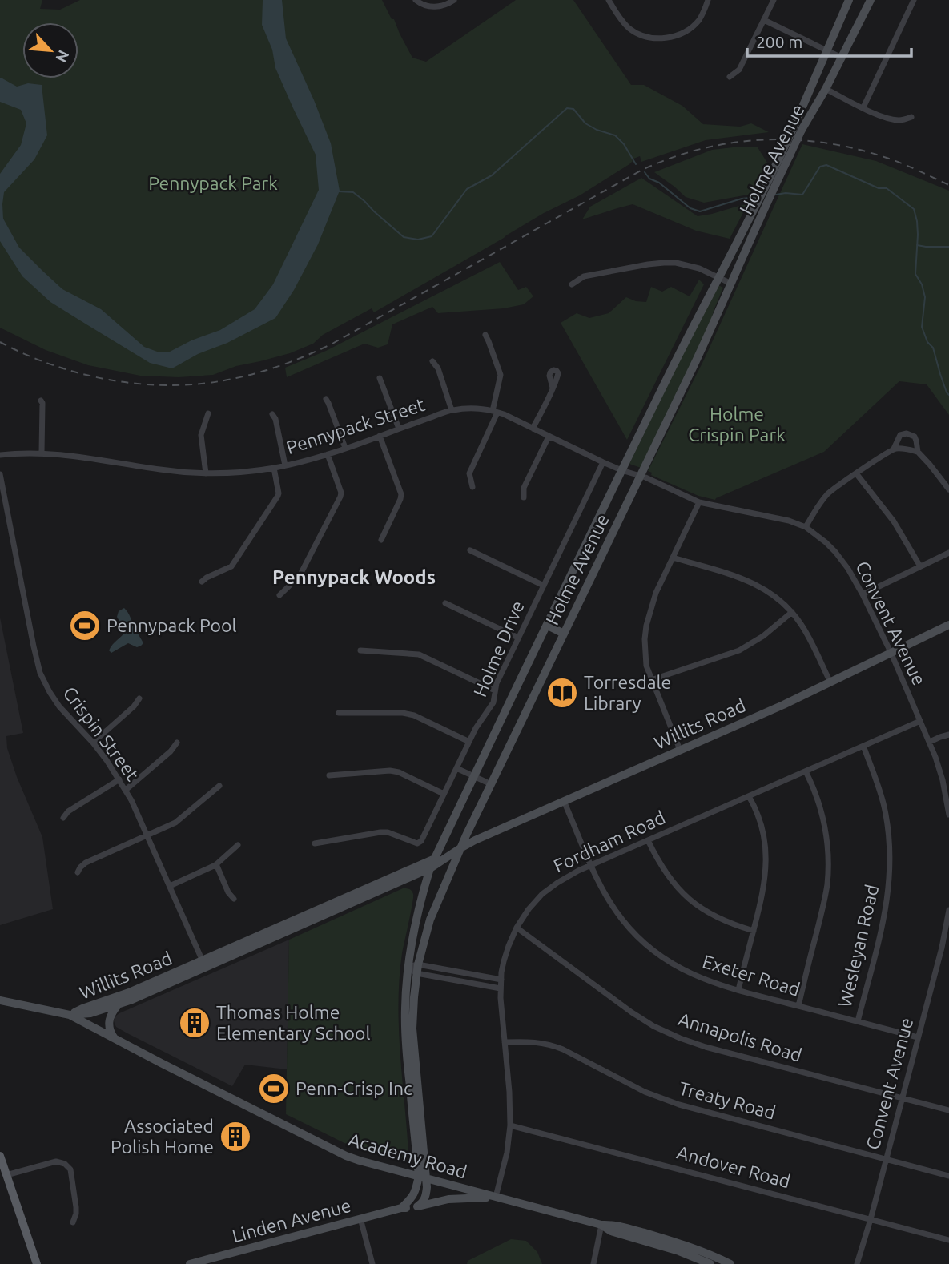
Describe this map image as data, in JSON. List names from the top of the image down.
{
  "streets": {
    "main road": [
      "Holme Avenue",
      "Willits Road",
      "Academy Road",
      "Linden Avenue"
    ],
    "street": [
      "Pennypack Street",
      "Convent Avenue",
      "Holme Drive",
      "Crispin Street",
      "Fordham Road",
      "Wesleyan Road",
      "Exeter Road",
      "Annapolis Road",
      "Treaty Road",
      "Andover Road"
    ]
  },
  "crossings": [
    ["Holme Avenue", "Pennypack Street"],
    ["Holme Avenue", "Convent Avenue"],
    ["Holme Avenue", "Willits Road"],
    ["Holme Avenue", "Academy Road"],
    ["Pennypack Street", "Convent Avenue"],
    ["Pennypack Street", "Holme Drive"],
    ["Convent Avenue", "Willits Road"],
    ["Convent Avenue", "Fordham Road"],
    ["Convent Avenue", "Exeter Road"],
    ["Convent Avenue", "Annapolis Road"],
    ["Convent Avenue", "Treaty Road"],
    ["Convent Avenue", "Andover Road"],
    ["Willits Road", "Crispin Street"],
    ["Willits Road", "Exeter Road"],
    ["Willits Road", "Academy Road"],
    ["Fordham Road", "Wesleyan Road"],
    ["Fordham Road", "Exeter Road"],
    ["Fordham Road", "Annapolis Road"],
    ["Fordham Road", "Treaty Road"],
    ["Fordham Road", "Academy Road"],
    ["Fordham Road", "Andover Road"],
    ["Fordham Road", "Linden Avenue"],
    ["Wesleyan Road", "Exeter Road"],
    ["Academy Road", "Linden Avenue"]
  ],
  "districts": ["Pennypack Woods"],
  "parks": ["Pennypack Park", "Holme Crispin Park"],
  "places": {
    "sports": ["Pennypack Pool", "Penn-Crisp Inc"],
    "library": ["Torresdale Library"],
    "building": ["Thomas Holme Elementary School", "Associated Polish Home"]
  },
  "scale_bar": "200 m",
  "north": "bottom right"
}
